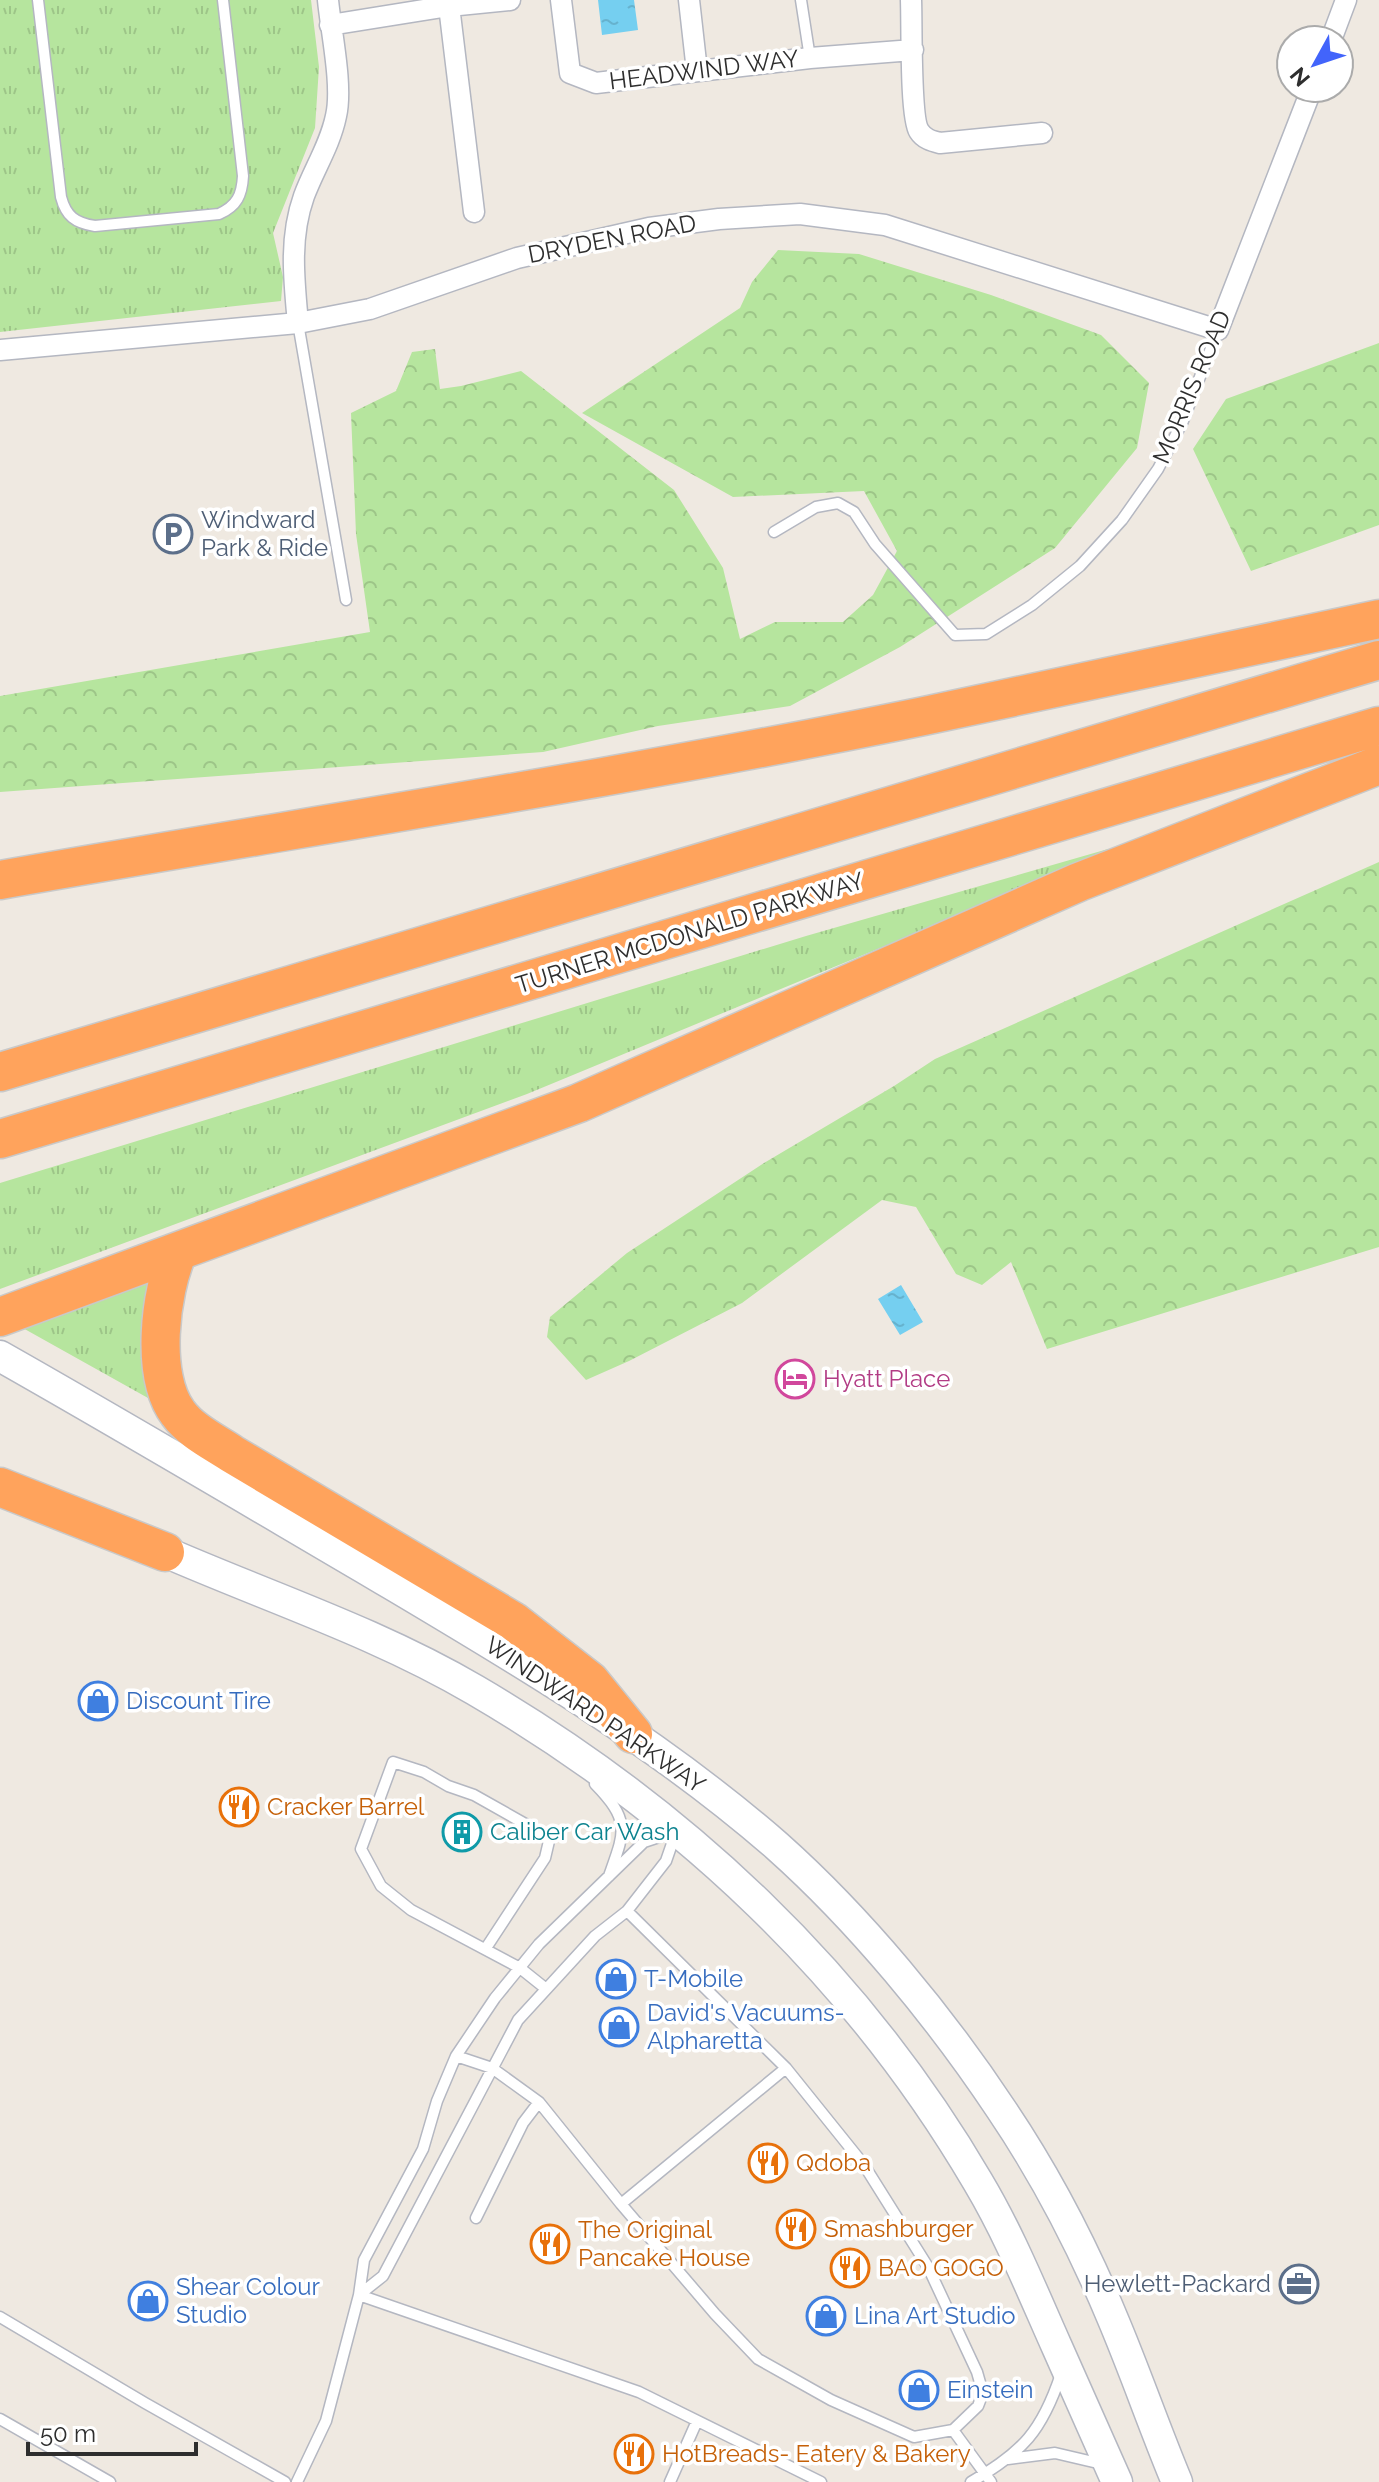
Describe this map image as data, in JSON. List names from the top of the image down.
{
  "streets": {
    "highway": ["TURNER MCDONALD PARKWAY"],
    "main road": ["WINDWARD PARKWAY"],
    "street": ["HEADWIND WAY", "DRYDEN ROAD", "MORRIS ROAD"]
  },
  "crossings": [
    ["DRYDEN ROAD", "MORRIS ROAD"]
  ],
  "places": {
    "parking": ["Windward Park & Ride"],
    "hotel": ["Hyatt Place"],
    "shop": [
      "Discount Tire",
      "T-Mobile",
      "David's Vacuums- Alpharetta",
      "Shear Colour Studio",
      "Lina Art Studio",
      "Einstein"
    ],
    "restaurant": [
      "Cracker Barrel",
      "Qdoba",
      "Smashburger",
      "The Original Pancake House",
      "BAO GOGO",
      "HotBreads- Eatery & Bakery"
    ],
    "building": ["Caliber Car Wash"],
    "office": ["Hewlett-Packard"]
  },
  "scale_bar": "50 m",
  "north": "bottom left"
}
